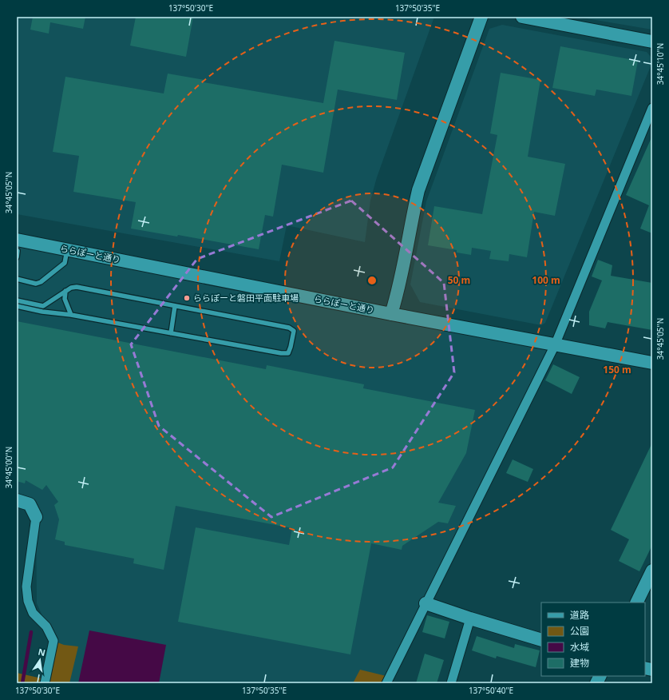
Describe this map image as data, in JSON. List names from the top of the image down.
{
  "streets": {
    "street": ["ららぽーと通り"]
  },
  "places": ["ららぽーと磐田平面駐車場"],
  "legend": [
    "道路",
    "公園",
    "水域",
    "建物"
  ],
  "north": "top",
  "coordinates": [
    "137°50'30\"E",
    "137°50'35\"E",
    "34°45'10\"N",
    "34°45'05\"N",
    "34°45'00\"N",
    "137°50'40\"E"
  ],
  "rings": ["50 m", "100 m", "150 m"]
}
